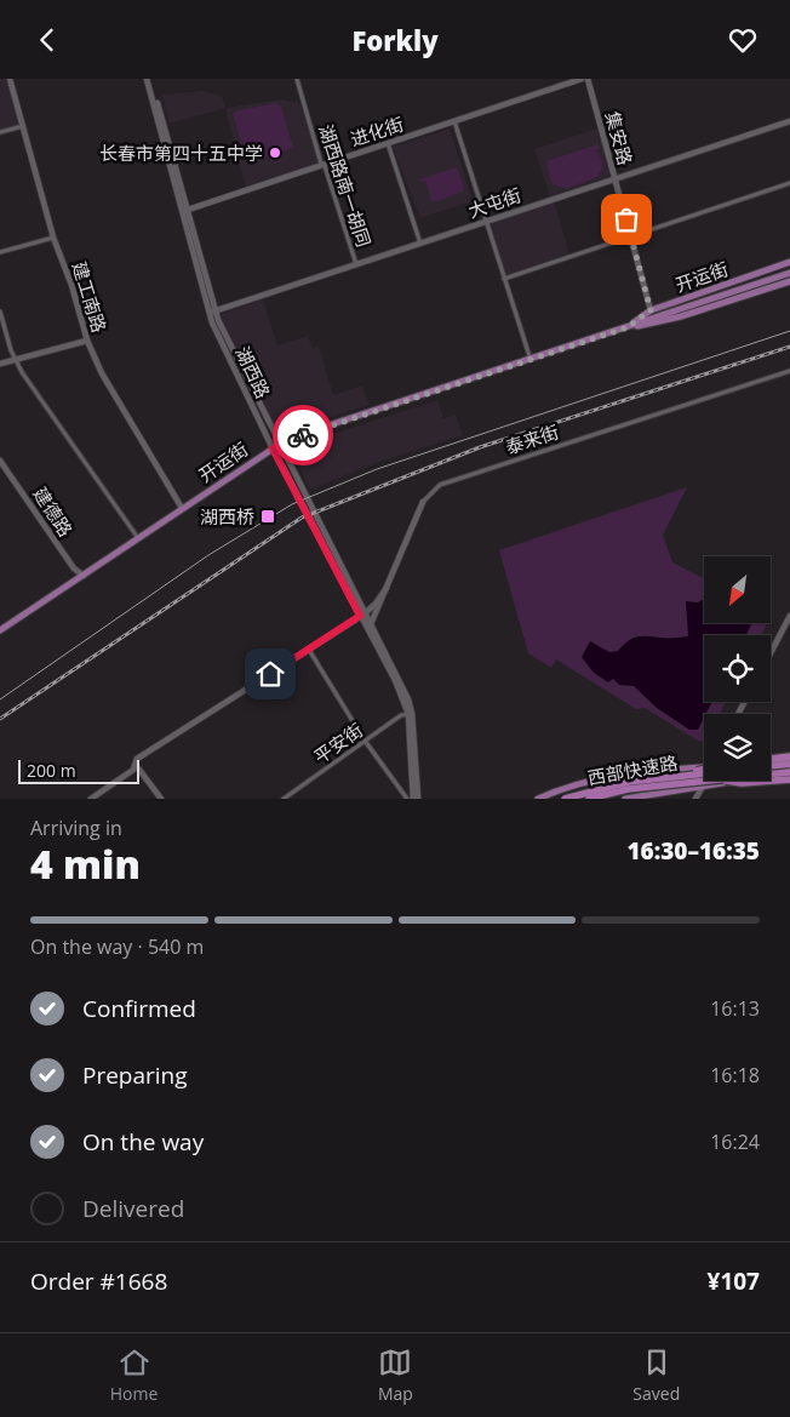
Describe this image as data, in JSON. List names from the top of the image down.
{
  "streets": {
    "highway": ["西部快速路"],
    "main road": ["开运街"],
    "street": [
      "进化街",
      "集安路",
      "湖西路南一胡同",
      "大屯街",
      "建工南路",
      "湖西路",
      "泰来街",
      "建德路",
      "平安街"
    ]
  },
  "crossings": [
    ["进化街", "湖西路南一胡同"],
    ["进化街", "湖西路"],
    ["集安路", "大屯街"],
    ["集安路", "开运街"],
    ["湖西路南一胡同", "大屯街"],
    ["大屯街", "湖西路"],
    ["开运街", "建工南路"],
    ["开运街", "湖西路"],
    ["开运街", "建德路"],
    ["湖西路", "泰来街"],
    ["湖西路", "平安街"]
  ],
  "places": {
    "other": ["长春市第四十五中学"],
    "transit": ["湖西桥"]
  },
  "scale_bar": "200 m",
  "north": "bottom left",
  "page": {
    "header": "Forkly",
    "scale": "200 m",
    "heading": ["4 min", "Arriving in", "16:30–16:35"],
    "panel": ["Order #1668", "¥107"],
    "bar": "On the way · 540 m",
    "list": [
      ["Confirmed", "16:13"],
      ["Preparing", "16:18"],
      ["On the way", "16:24"],
      "Delivered"
    ],
    "tabs": ["Home", "Map", "Saved"]
  }
}
